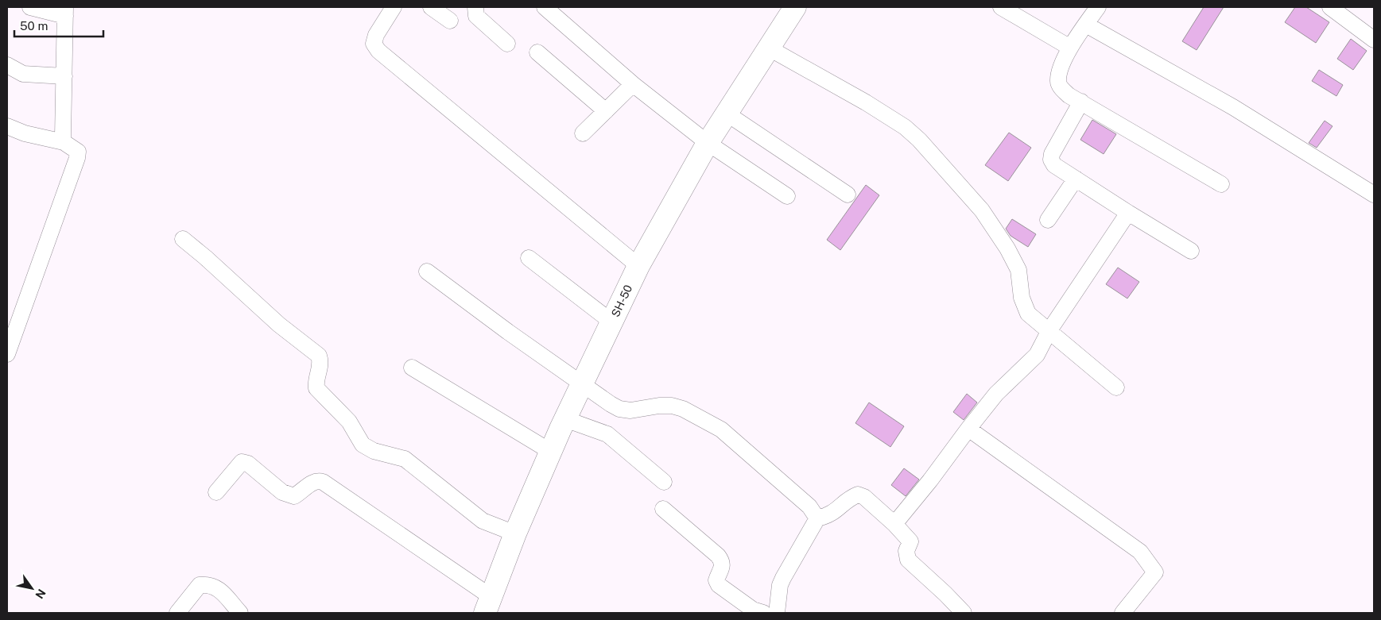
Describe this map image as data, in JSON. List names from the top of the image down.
{
  "streets": {
    "highway": ["SH-50"]
  },
  "scale_bar": "50 m",
  "north": "bottom right"
}
